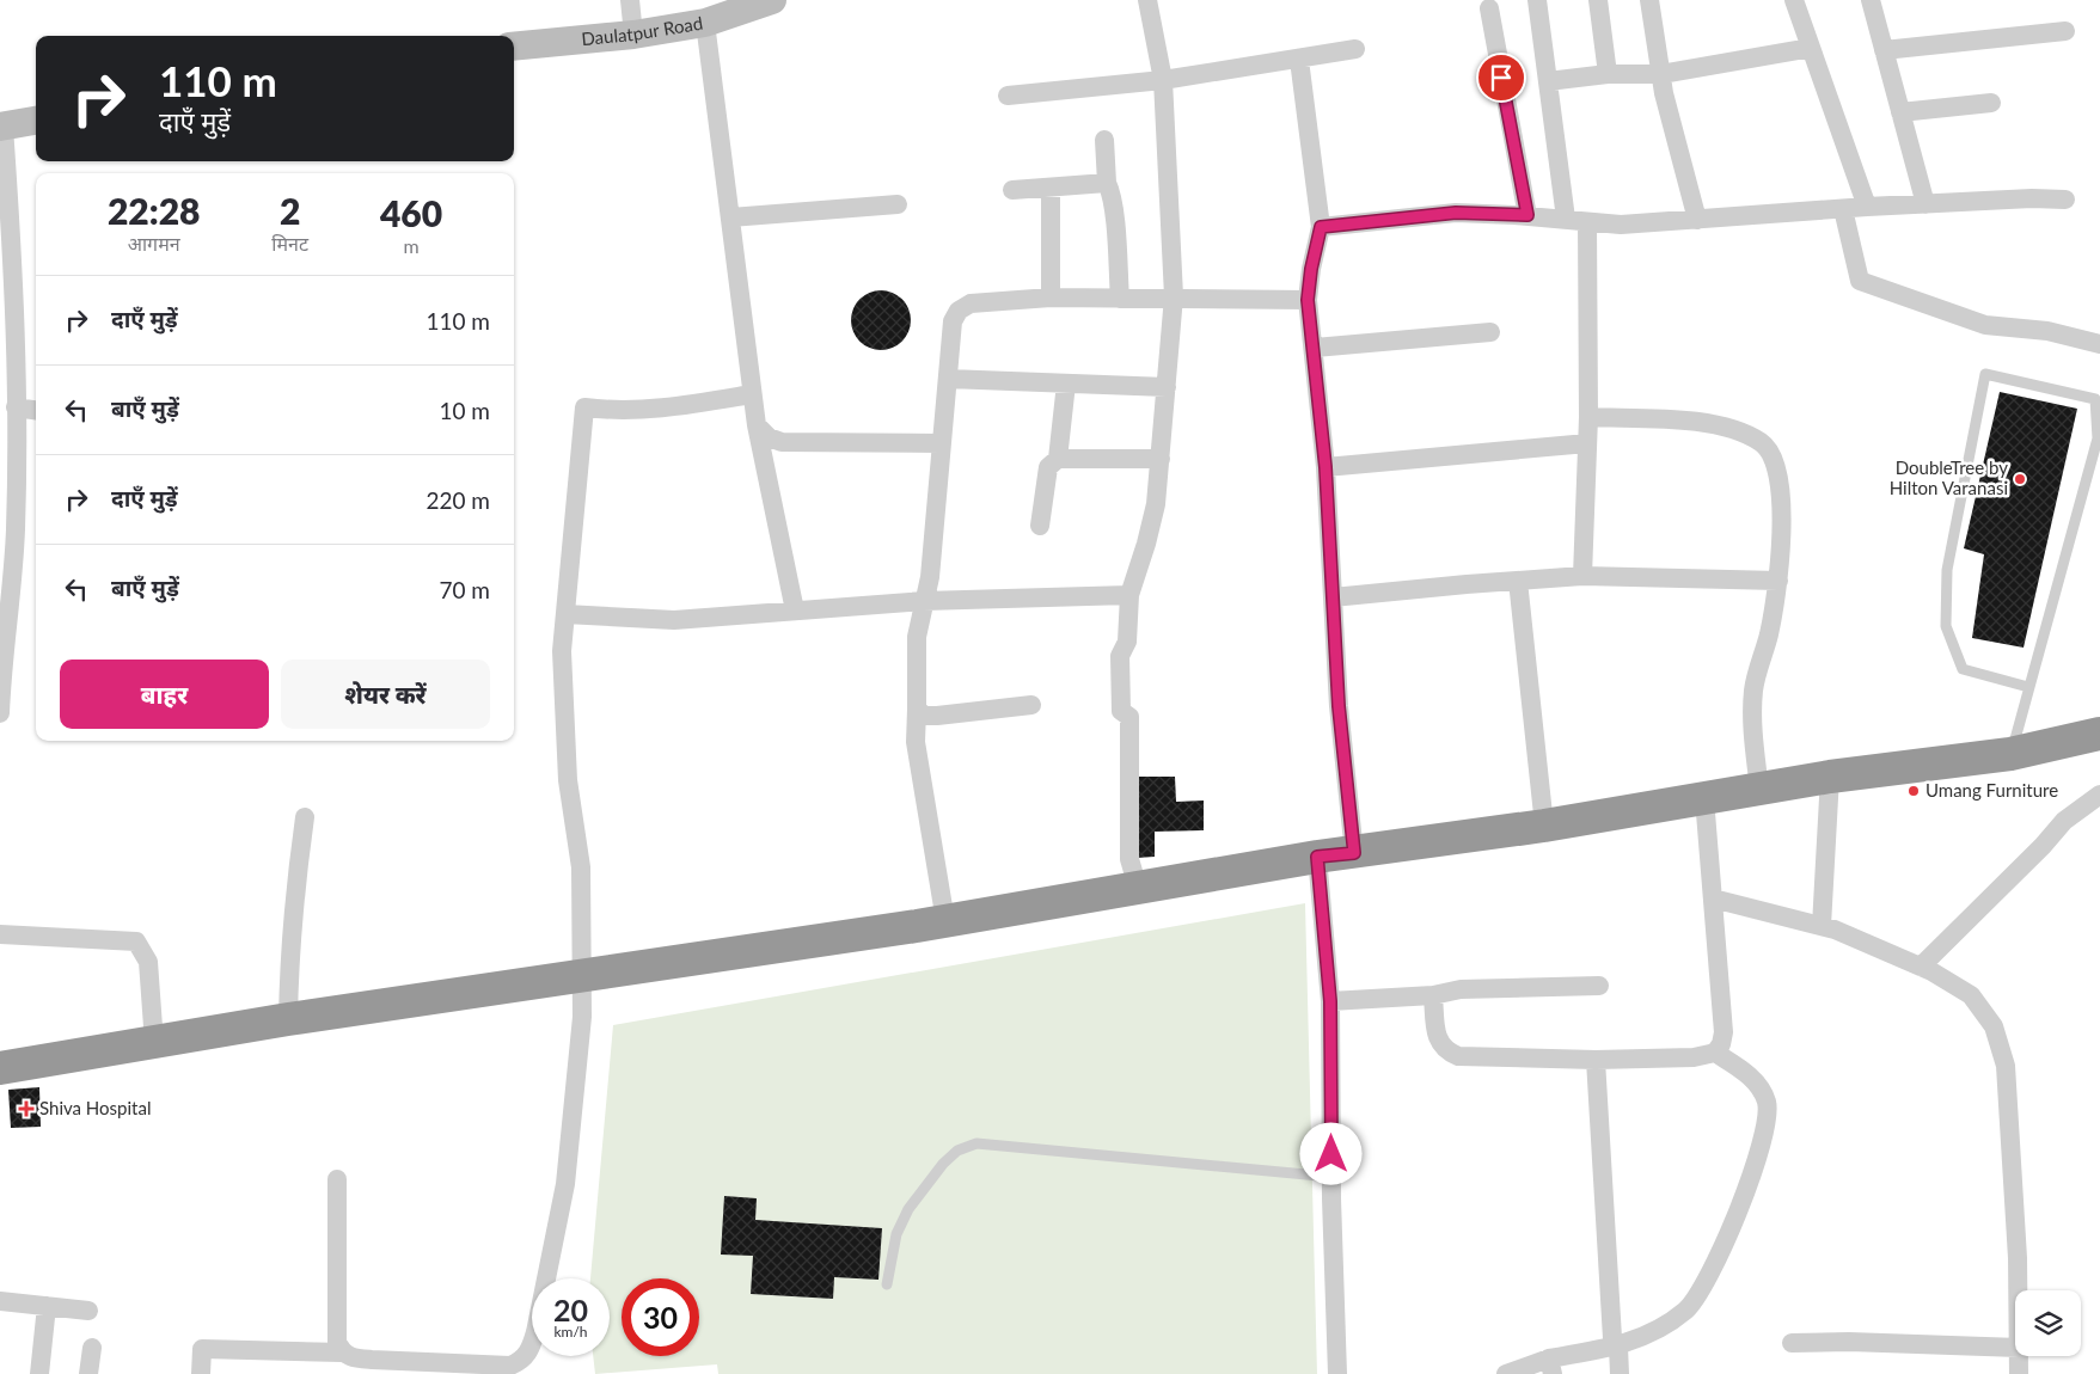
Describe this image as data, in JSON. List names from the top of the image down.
{
  "streets": {
    "street": ["Daulatpur Road"]
  },
  "places": {
    "other": ["DoubleTree by Hilton Varanasi", "Umang Furniture"],
    "health": ["Shiva Hospital"]
  },
  "page": {
    "turn": ["110 m", "दाएँ मुड़ें"],
    "eta": [
      "22:28",
      "आगमन",
      "2",
      "मिनट",
      "460",
      "m"
    ],
    "list": [
      {
        "name": "दाएँ मुड़ें",
        "value": "110 m"
      },
      {
        "name": "बाएँ मुड़ें",
        "value": "10 m"
      },
      {
        "name": "दाएँ मुड़ें",
        "value": "220 m"
      },
      {
        "name": "बाएँ मुड़ें",
        "value": "70 m"
      }
    ],
    "buttons": ["बाहर", "शेयर करें"],
    "speed": "20 km/h",
    "limit": "30"
  }
}
